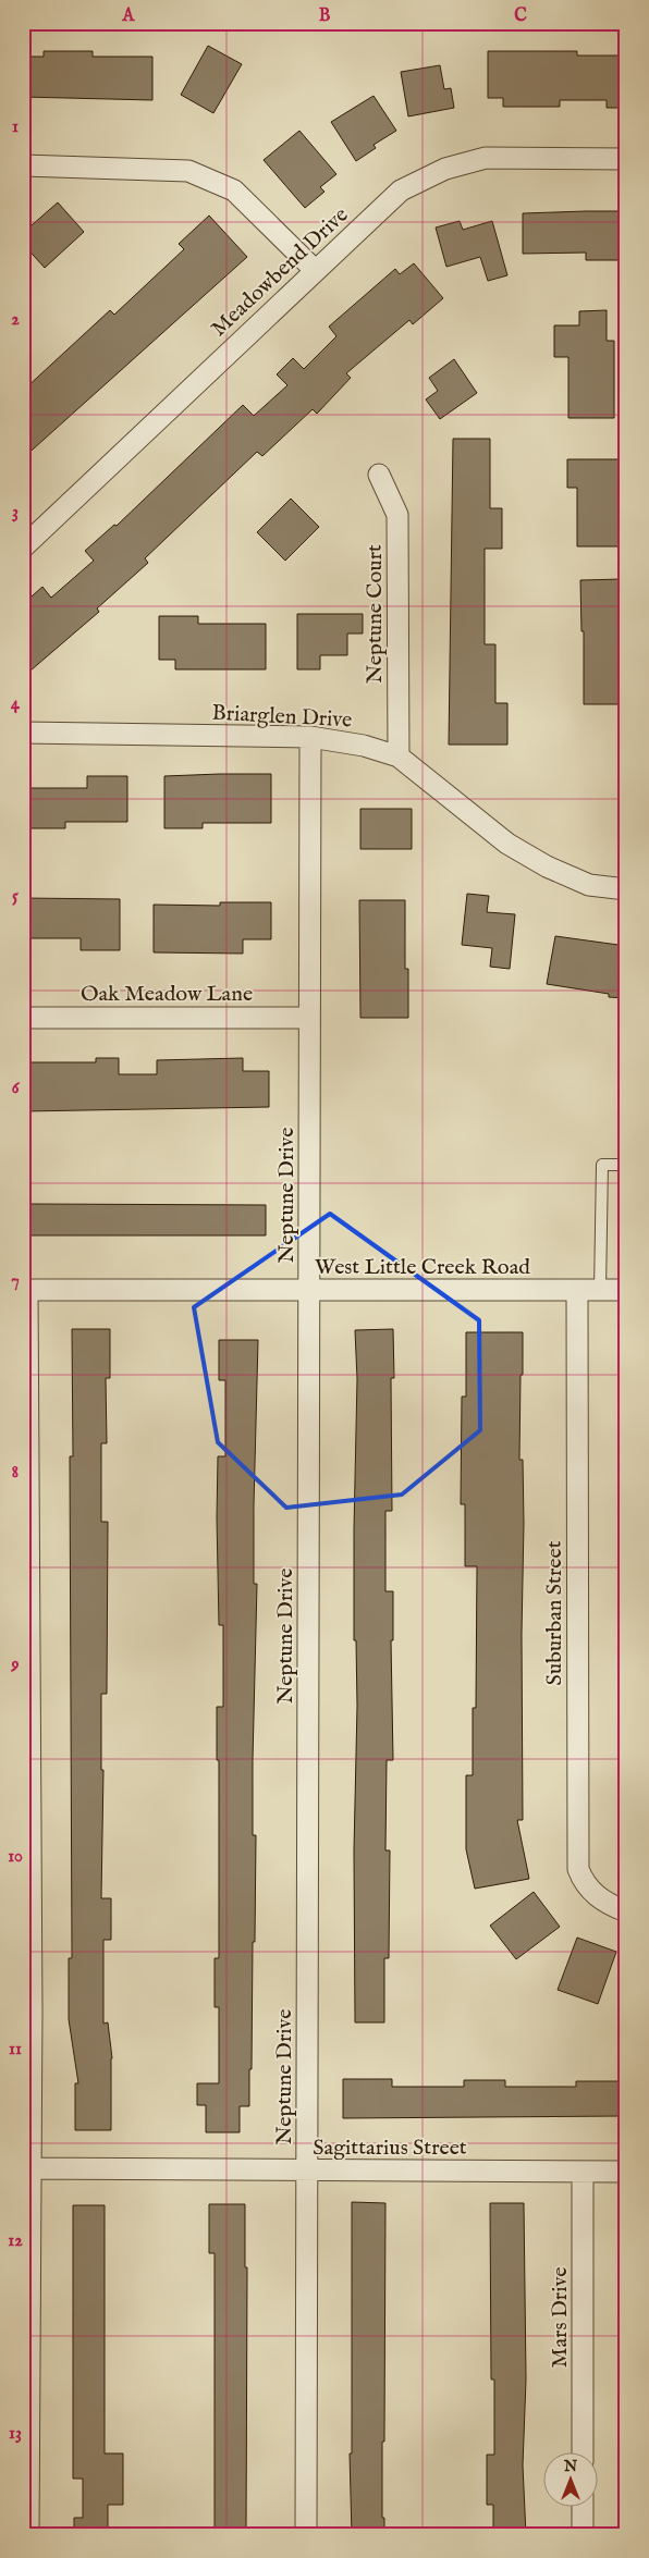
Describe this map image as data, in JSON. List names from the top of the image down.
{
  "streets": {
    "street": [
      "Meadowbend Drive",
      "Neptune Court",
      "Briarglen Drive",
      "Oak Meadow Lane",
      "Neptune Drive",
      "West Little Creek Road",
      "Suburban Street",
      "Sagittarius Street",
      "Mars Drive"
    ]
  },
  "crossings": [
    ["Neptune Court", "Briarglen Drive"],
    ["Briarglen Drive", "Neptune Drive"],
    ["Oak Meadow Lane", "Neptune Drive"],
    ["Neptune Drive", "West Little Creek Road"],
    ["Neptune Drive", "Sagittarius Street"],
    ["West Little Creek Road", "Suburban Street"],
    ["Sagittarius Street", "Mars Drive"]
  ],
  "north": "top",
  "grid": {
    "columns": ["A", "B", "C"],
    "rows": [
      "1",
      "2",
      "3",
      "4",
      "5",
      "6",
      "7",
      "8",
      "9",
      "10",
      "11",
      "12",
      "13"
    ]
  }
}
